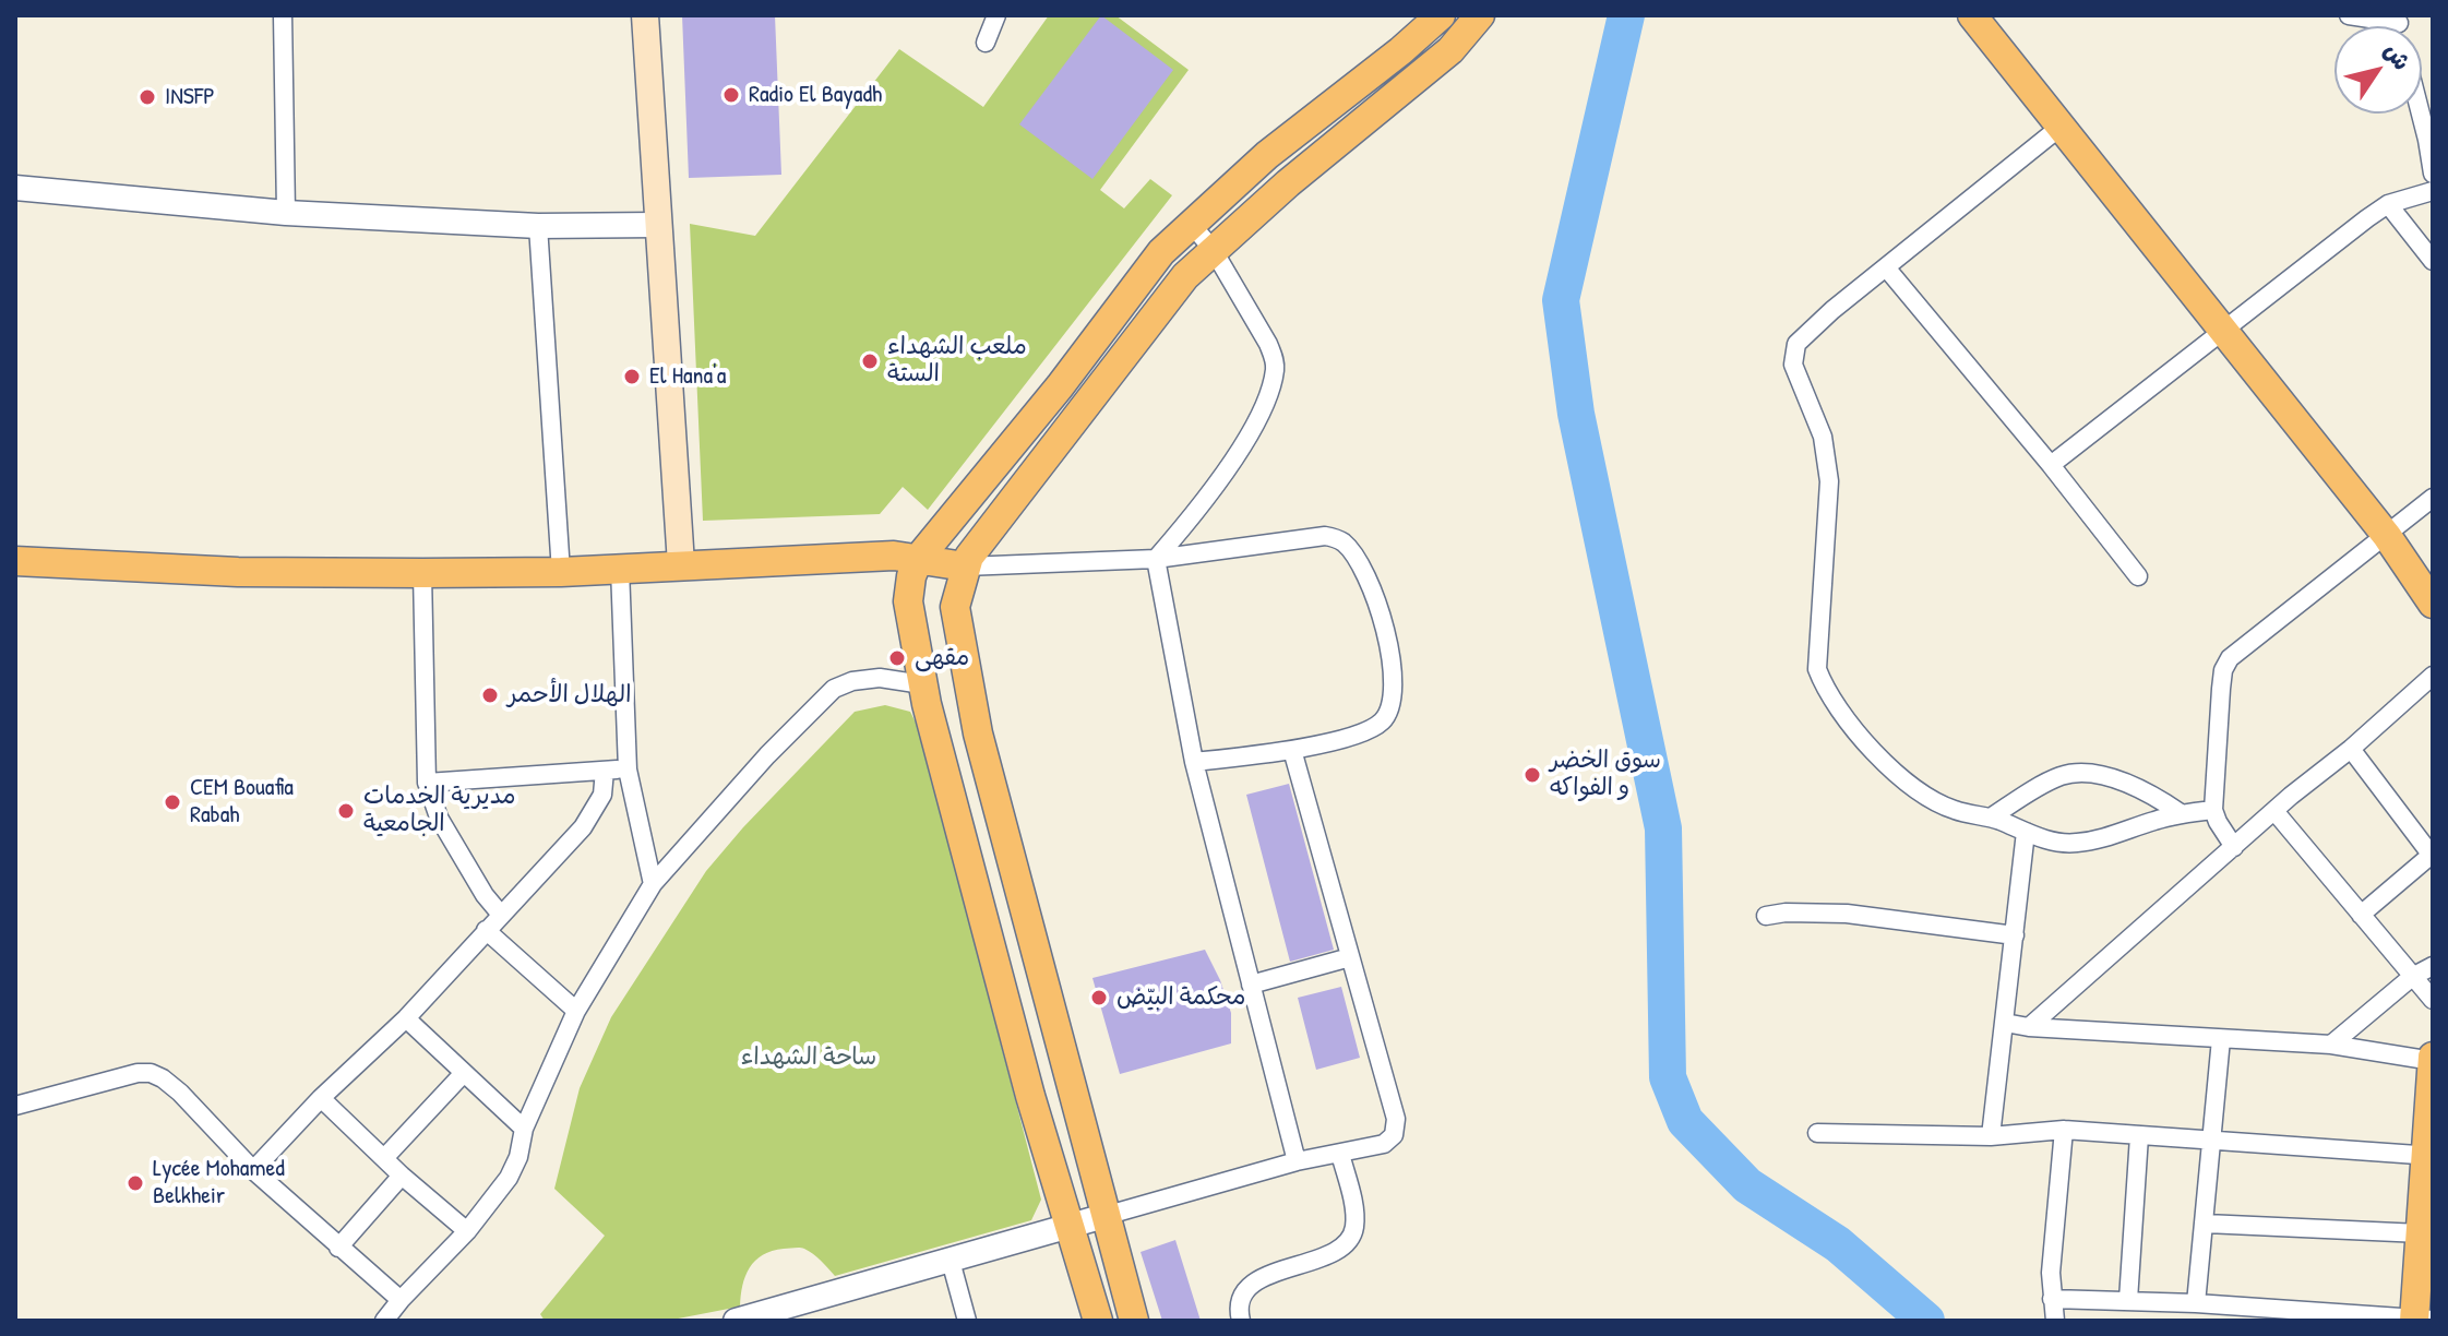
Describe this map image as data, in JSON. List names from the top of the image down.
{
  "parks": ["ساحة الشهداء"],
  "places": [
    "Radio El Bayadh",
    "INSFP",
    "ملعب الشهداء الستة",
    "El Hana'a",
    "مقهى",
    "الهلال الأحمر",
    "سوق الخضر و الفواكه",
    "CEM Bouafia Rabah",
    "مديرية الخدمات الجامعية",
    "محكمة البيّض",
    "Lycée Mohamed Belkheir"
  ],
  "north": "top right"
}
